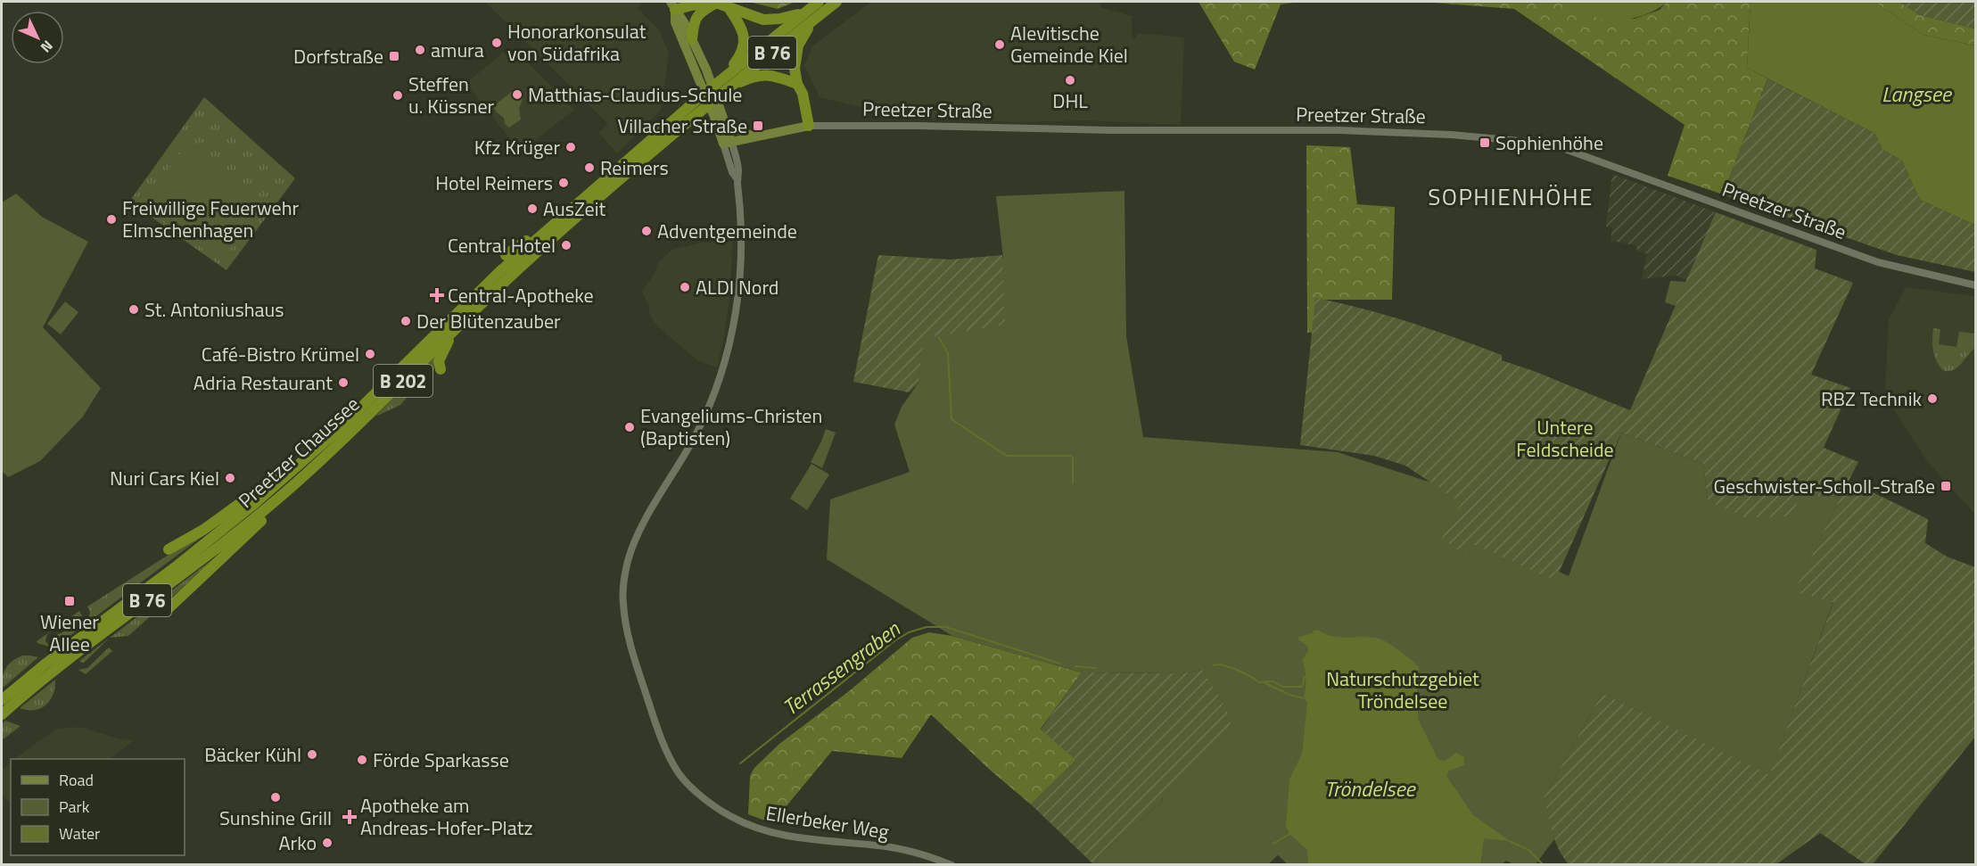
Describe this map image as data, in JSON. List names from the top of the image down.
{
  "streets": {
    "highway": ["B 76", "B 202", "Preetzer Chaussee"],
    "main road": ["Preetzer Straße"],
    "street": ["Ellerbeker Weg"]
  },
  "crossings": [
    ["B 76", "Preetzer Chaussee"],
    ["Preetzer Straße", "Ellerbeker Weg"]
  ],
  "districts": ["SOPHIENHÖHE"],
  "water": ["Langsee", "Terrassengraben", "Tröndelsee"],
  "parks": ["Untere Feldscheide", "Naturschutzgebiet Tröndelsee"],
  "places": {
    "other": [
      "Honorarkonsulat von Südafrika",
      "Alevitische Gemeinde Kiel",
      "amura",
      "DHL",
      "Matthias-Claudius-Schule",
      "Steffen u. Küssner",
      "Kfz Krüger",
      "Reimers",
      "Hotel Reimers",
      "AusZeit",
      "Freiwillige Feuerwehr Elmschenhagen",
      "Adventgemeinde",
      "Central Hotel",
      "ALDI Nord",
      "St. Antoniushaus",
      "Der Blütenzauber",
      "Café-Bistro Krümel",
      "Adria Restaurant",
      "RBZ Technik",
      "Evangeliums-Christen (Baptisten)",
      "Nuri Cars Kiel",
      "Bäcker Kühl",
      "Förde Sparkasse",
      "Sunshine Grill",
      "Arko"
    ],
    "transit": [
      "Dorfstraße",
      "Villacher Straße",
      "Sophienhöhe",
      "Geschwister-Scholl-Straße",
      "Wiener Allee"
    ],
    "health": ["Central-Apotheke", "Apotheke am Andreas-Hofer-Platz"]
  },
  "legend": ["Road", "Park", "Water"],
  "north": "bottom right"
}
